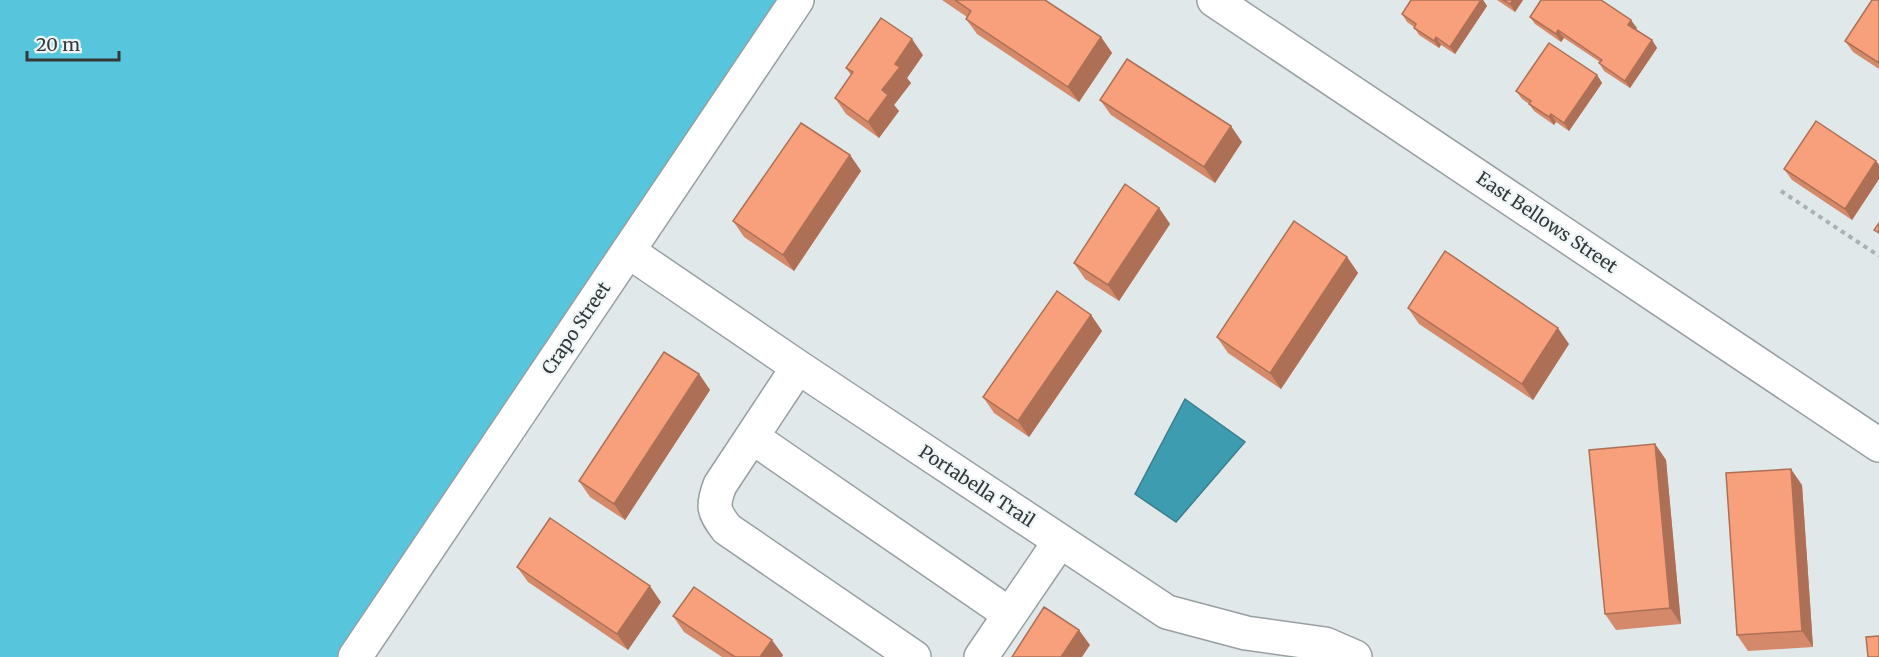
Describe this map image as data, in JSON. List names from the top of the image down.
{
  "streets": {
    "street": ["East Bellows Street", "Crapo Street", "Portabella Trail"]
  },
  "crossings": [
    ["Crapo Street", "Portabella Trail"]
  ],
  "scale_bar": "20 m"
}
